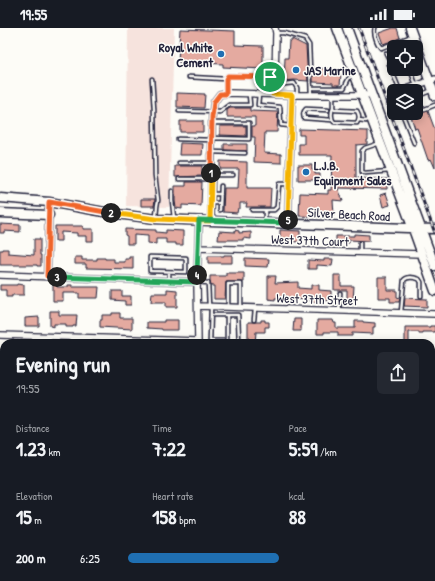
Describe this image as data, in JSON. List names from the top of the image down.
{
  "streets": {
    "main road": ["Silver Beach Road"],
    "street": ["West 37th Court", "West 37th Street"]
  },
  "places": ["Royal White Cement", "JAS Marine", "L.J.B. Equipment Sales"],
  "page": {
    "status": "19:55",
    "pins": [
      "1",
      "2",
      "5",
      "4",
      "3"
    ],
    "heading": ["Evening run", "19:55"],
    "stats": [
      ["Distance", "1.23 km"],
      ["Time", "7:22"],
      ["Pace", "5:59 /km"],
      ["Elevation", "15 m"],
      ["Heart rate", "158 bpm"],
      ["kcal", "88"]
    ],
    "list": [
      {
        "name": "200 m",
        "note": "6:25"
      }
    ]
  }
}
